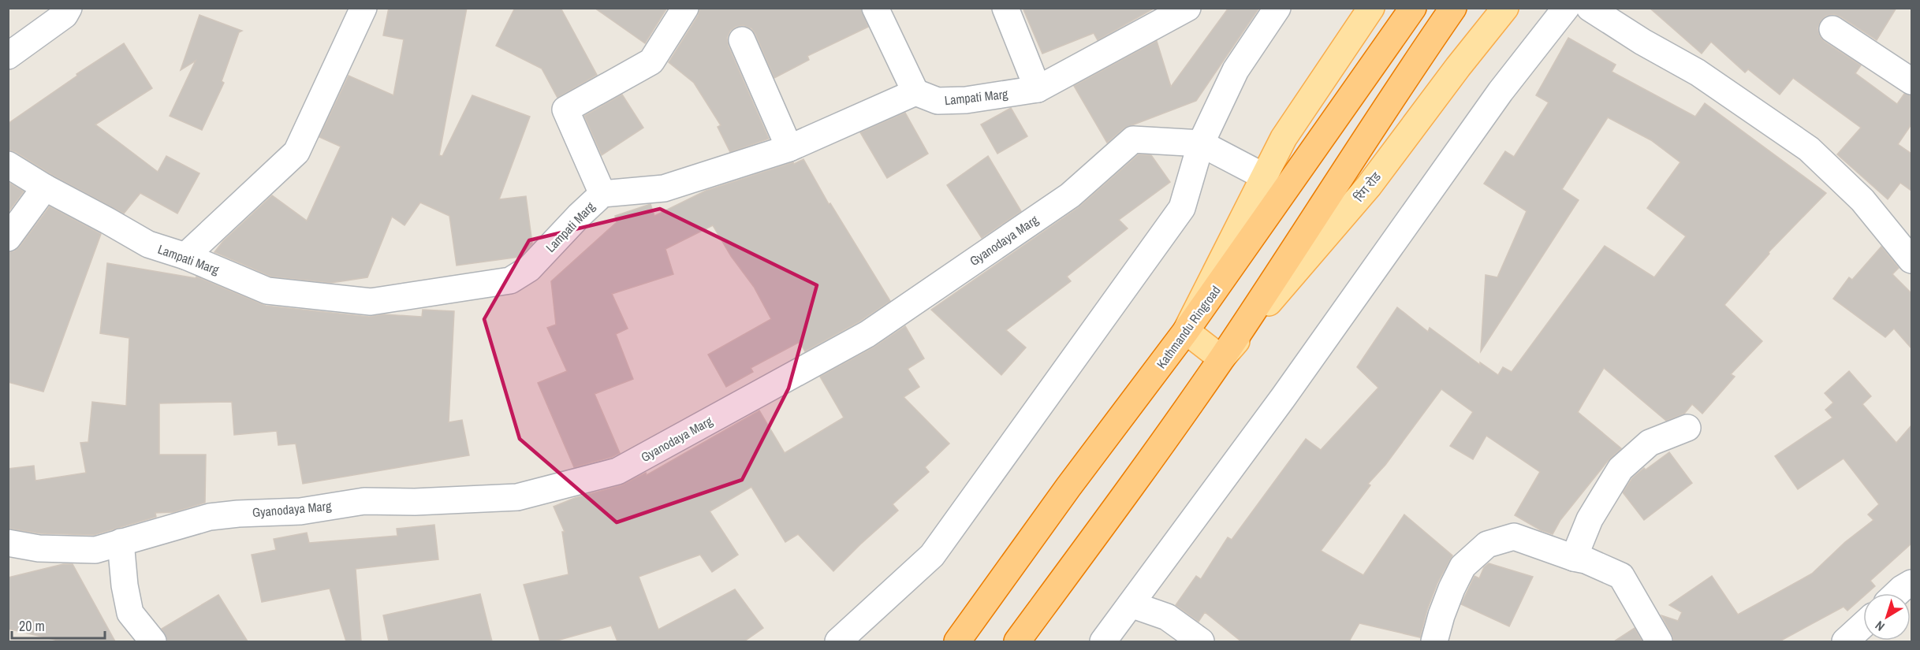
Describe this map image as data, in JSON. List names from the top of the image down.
{
  "streets": {
    "highway": ["Kathmandu Ringroad"],
    "main road": ["रिंग रोड"],
    "street": ["Lampati Marg", "Gyanodaya Marg"]
  },
  "scale_bar": "20 m",
  "north": "bottom left"
}
